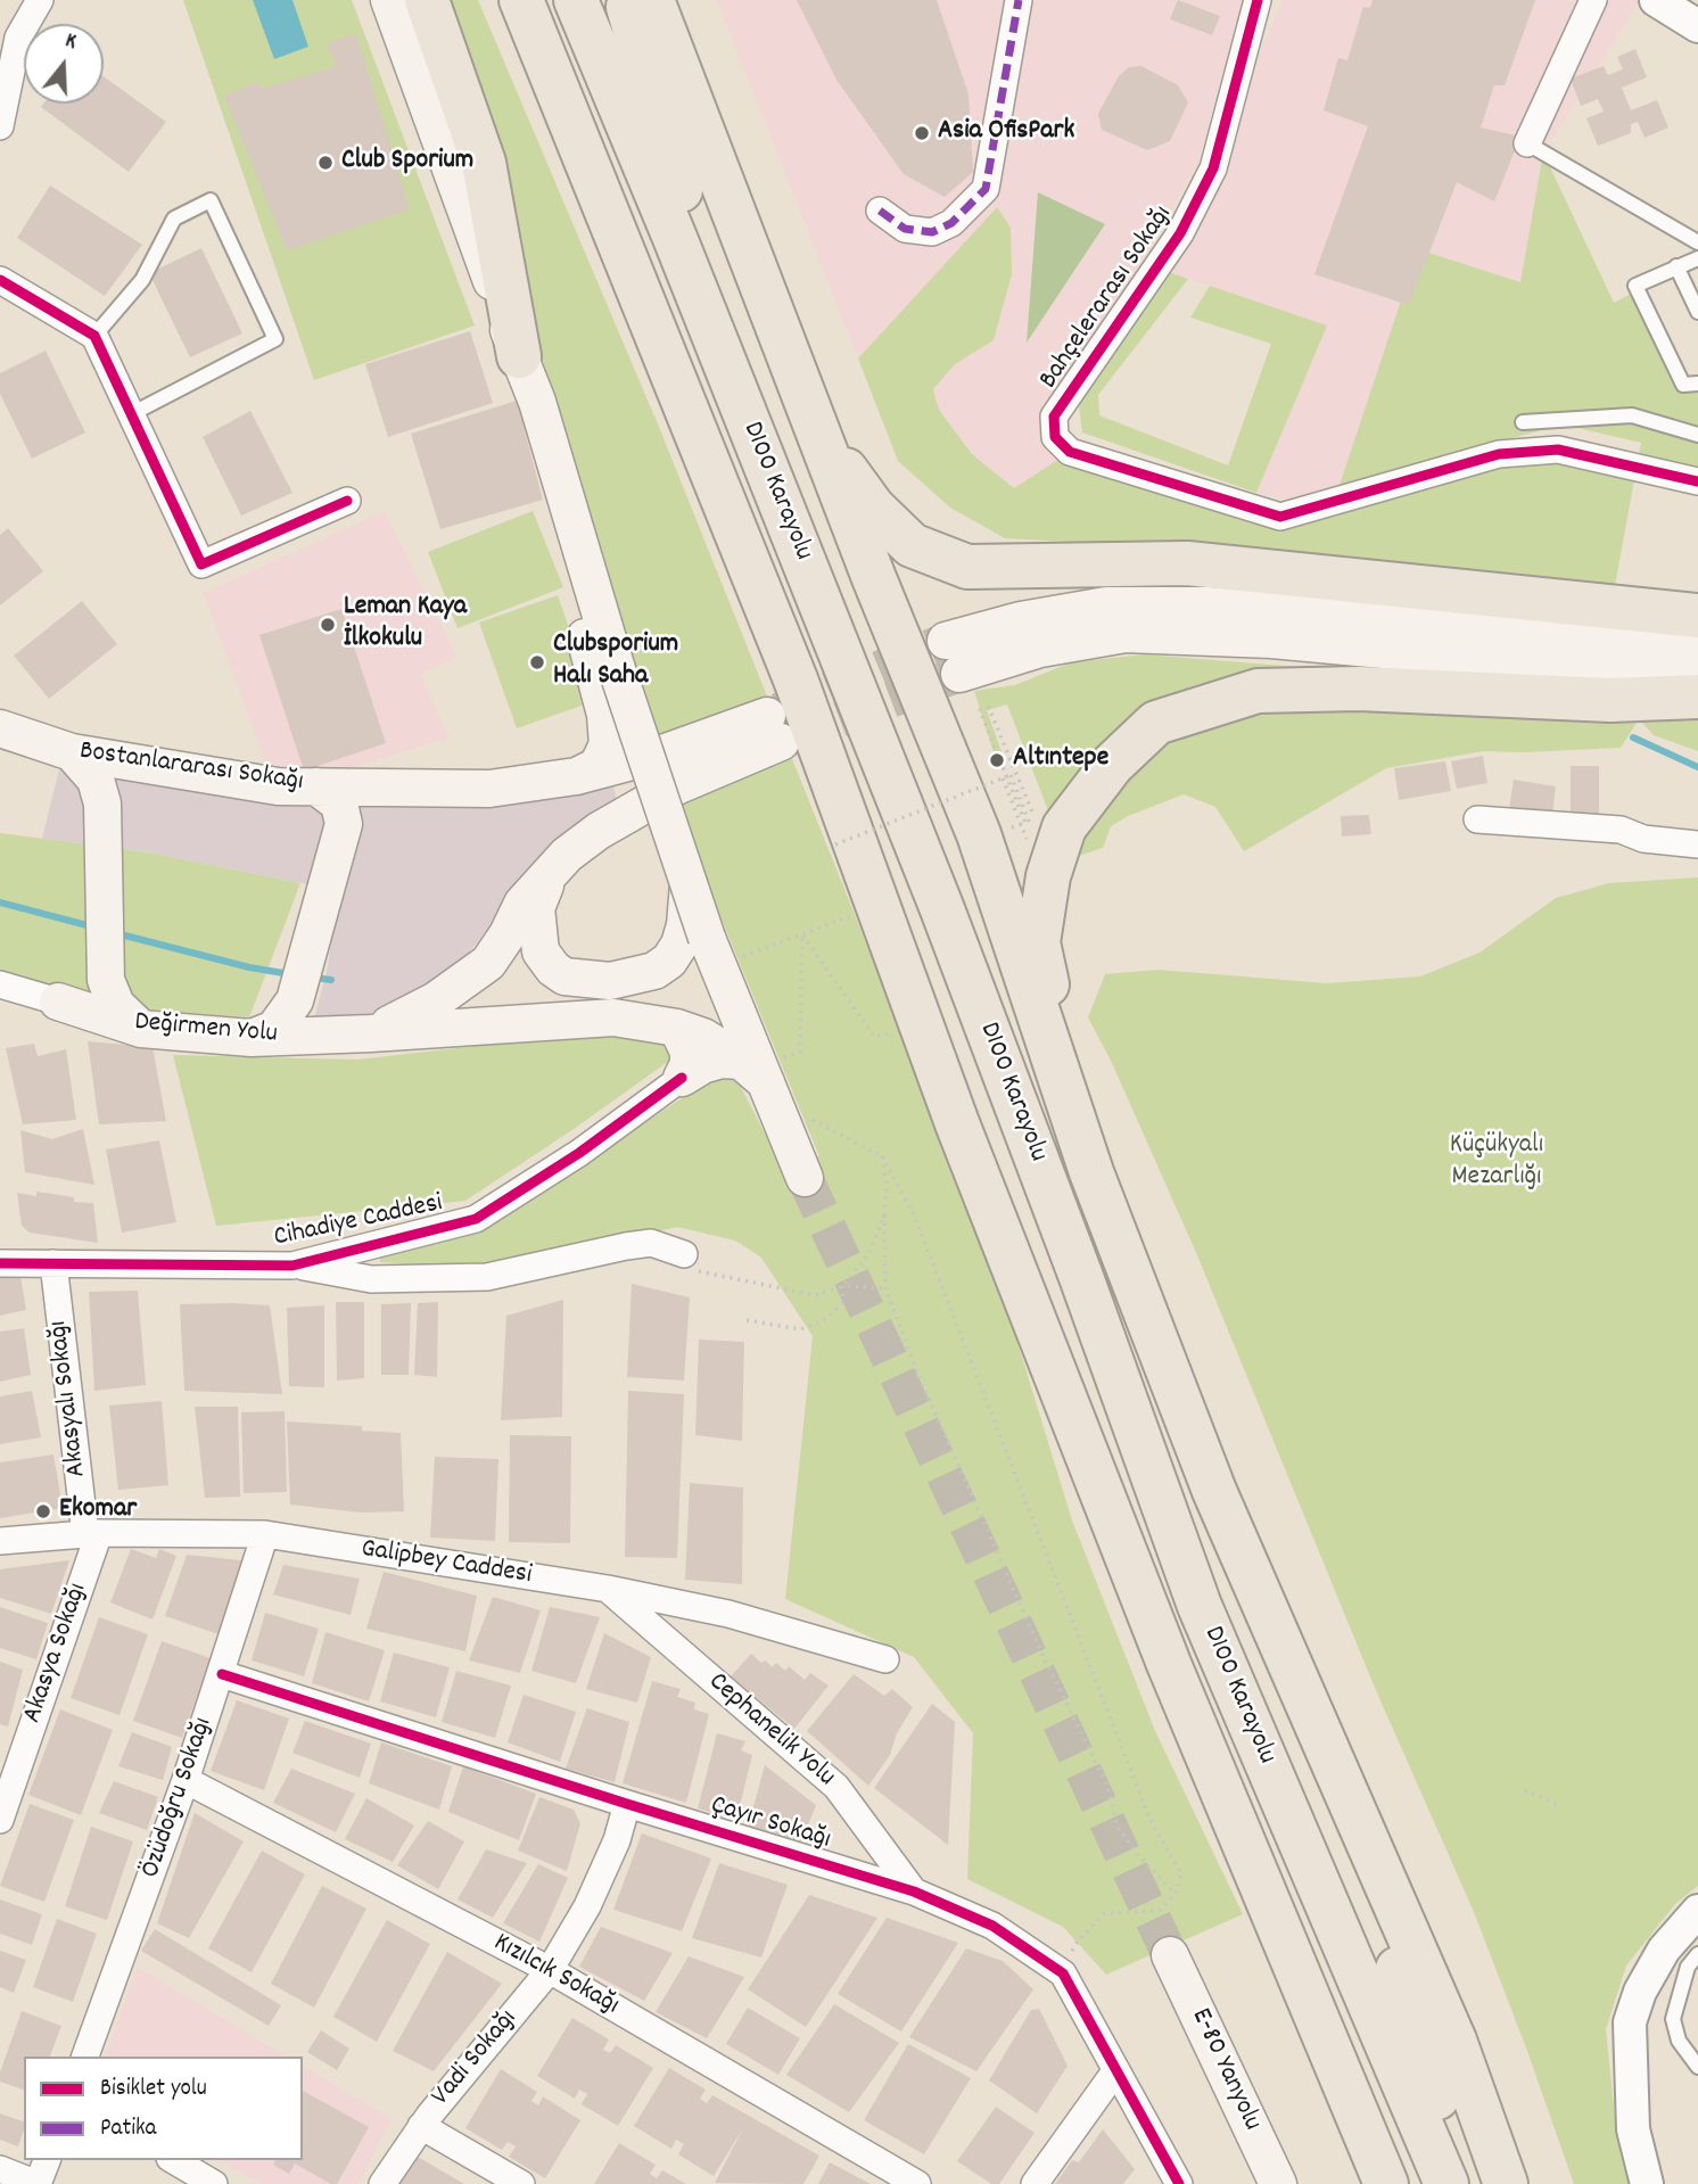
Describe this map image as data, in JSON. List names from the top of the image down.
{
  "streets": {
    "highway": ["D100 Karayolu"],
    "main road": ["Bostanlararası Sokağı", "Değirmen Yolu", "E-80 Yanyolu"],
    "street": [
      "Bahçelerarası Sokağı",
      "Cihadiye Caddesi",
      "Akasyalı Sokağı",
      "Galipbey Caddesi",
      "Akasya Sokağı",
      "Cephanelik Yolu",
      "Özüdoğru Sokağı",
      "Çayır Sokağı",
      "Kızılcık Sokağı",
      "Vadi Sokağı"
    ]
  },
  "crossings": [
    ["Bostanlararası Sokağı", "Değirmen Yolu"],
    ["Cihadiye Caddesi", "Akasyalı Sokağı"],
    ["Akasyalı Sokağı", "Galipbey Caddesi"],
    ["Akasyalı Sokağı", "Akasya Sokağı"],
    ["Galipbey Caddesi", "Akasya Sokağı"],
    ["Galipbey Caddesi", "Cephanelik Yolu"],
    ["Galipbey Caddesi", "Özüdoğru Sokağı"],
    ["Cephanelik Yolu", "Çayır Sokağı"],
    ["Özüdoğru Sokağı", "Çayır Sokağı"],
    ["Özüdoğru Sokağı", "Kızılcık Sokağı"],
    ["Çayır Sokağı", "Vadi Sokağı"],
    ["Kızılcık Sokağı", "Vadi Sokağı"]
  ],
  "parks": ["Küçükyalı Mezarlığı"],
  "places": [
    "Asia OfisPark",
    "Club Sporium",
    "Leman Kaya İlkokulu",
    "Clubsporium Halı Saha",
    "Altıntepe",
    "Ekomar"
  ],
  "legend": ["Bisiklet yolu", "Patika"],
  "north": "top"
}
